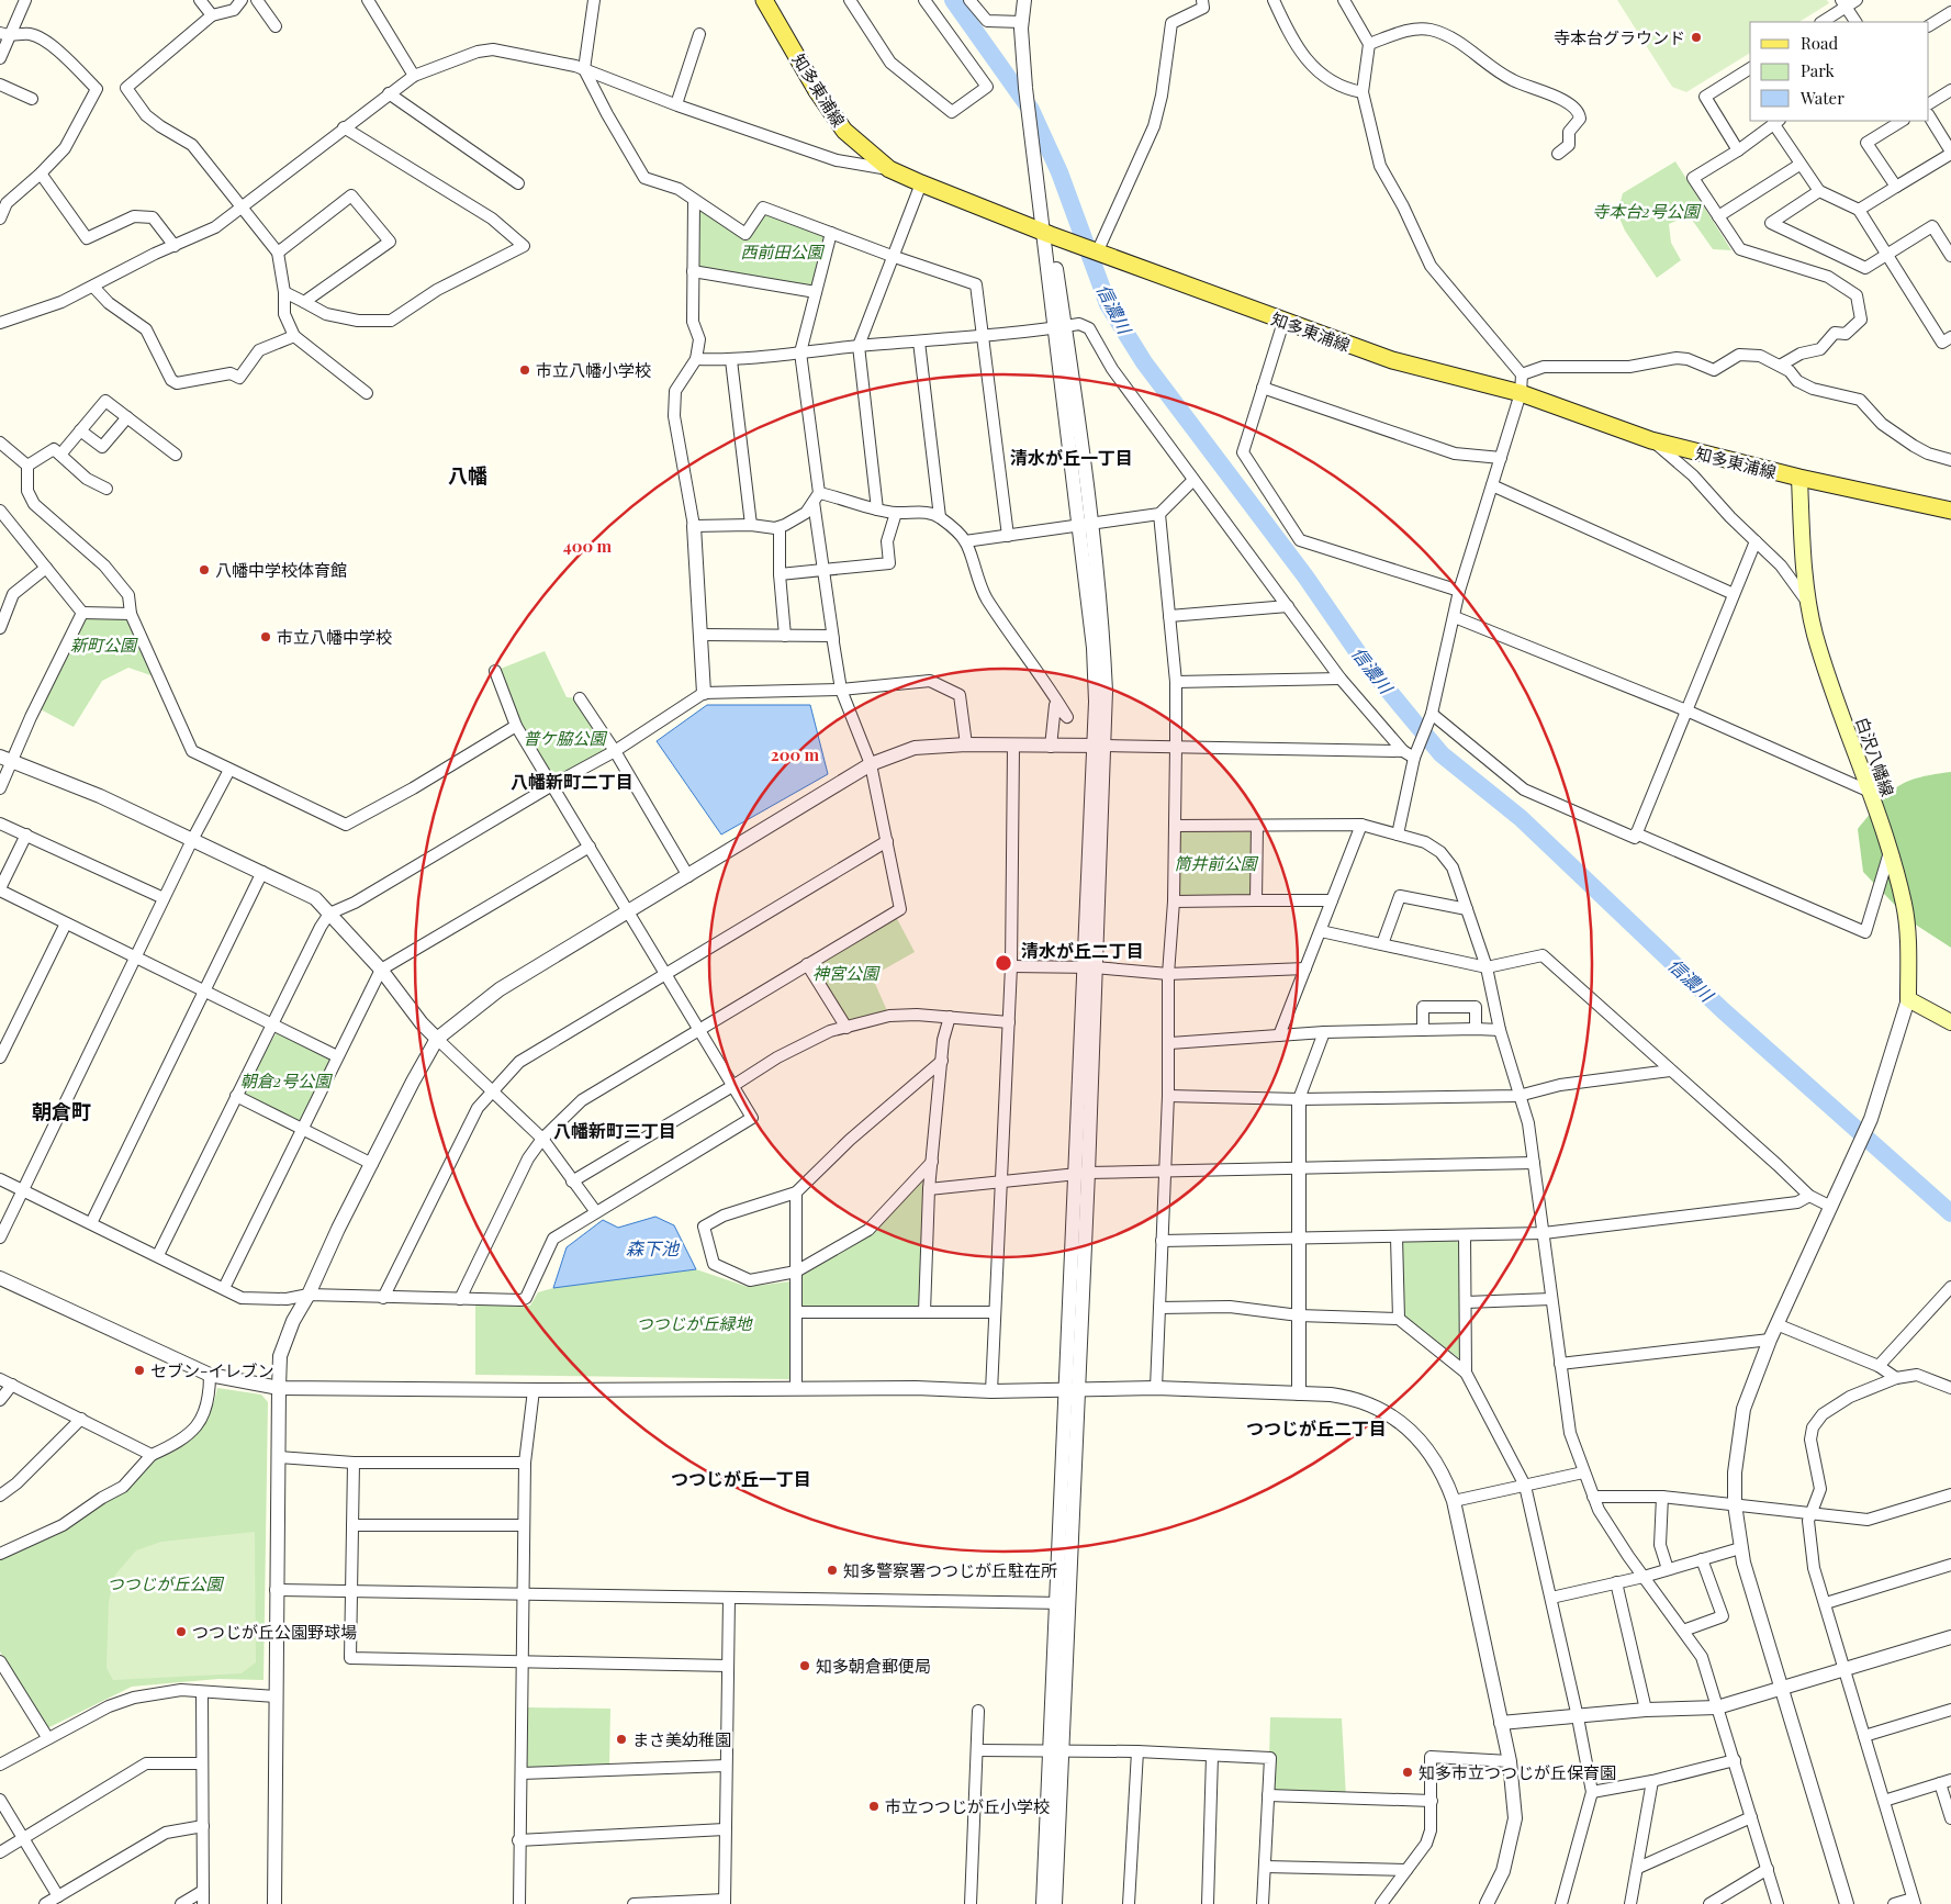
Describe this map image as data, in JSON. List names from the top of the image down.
{
  "streets": {
    "main road": ["知多東浦線", "白沢八幡線"]
  },
  "crossings": [
    ["知多東浦線", "白沢八幡線"]
  ],
  "districts": [
    "清水が丘一丁目",
    "八幡",
    "八幡新町二丁目",
    "清水が丘二丁目",
    "朝倉町",
    "八幡新町三丁目",
    "つつじが丘二丁目",
    "つつじが丘一丁目"
  ],
  "water": ["信濃川", "森下池"],
  "parks": [
    "寺本台2号公園",
    "西前田公園",
    "新町公園",
    "普ケ脇公園",
    "筒井前公園",
    "神宮公園",
    "朝倉2号公園",
    "つつじが丘緑地",
    "つつじが丘公園"
  ],
  "places": [
    "寺本台グラウンド",
    "市立八幡小学校",
    "八幡中学校体育館",
    "市立八幡中学校",
    "セブン-イレブン",
    "知多警察署つつじが丘駐在所",
    "つつじが丘公園野球場",
    "知多朝倉郵便局",
    "まさ美幼稚園",
    "知多市立つつじが丘保育園",
    "市立つつじが丘小学校"
  ],
  "legend": ["Road", "Park", "Water"],
  "rings": ["400 m", "200 m"]
}
